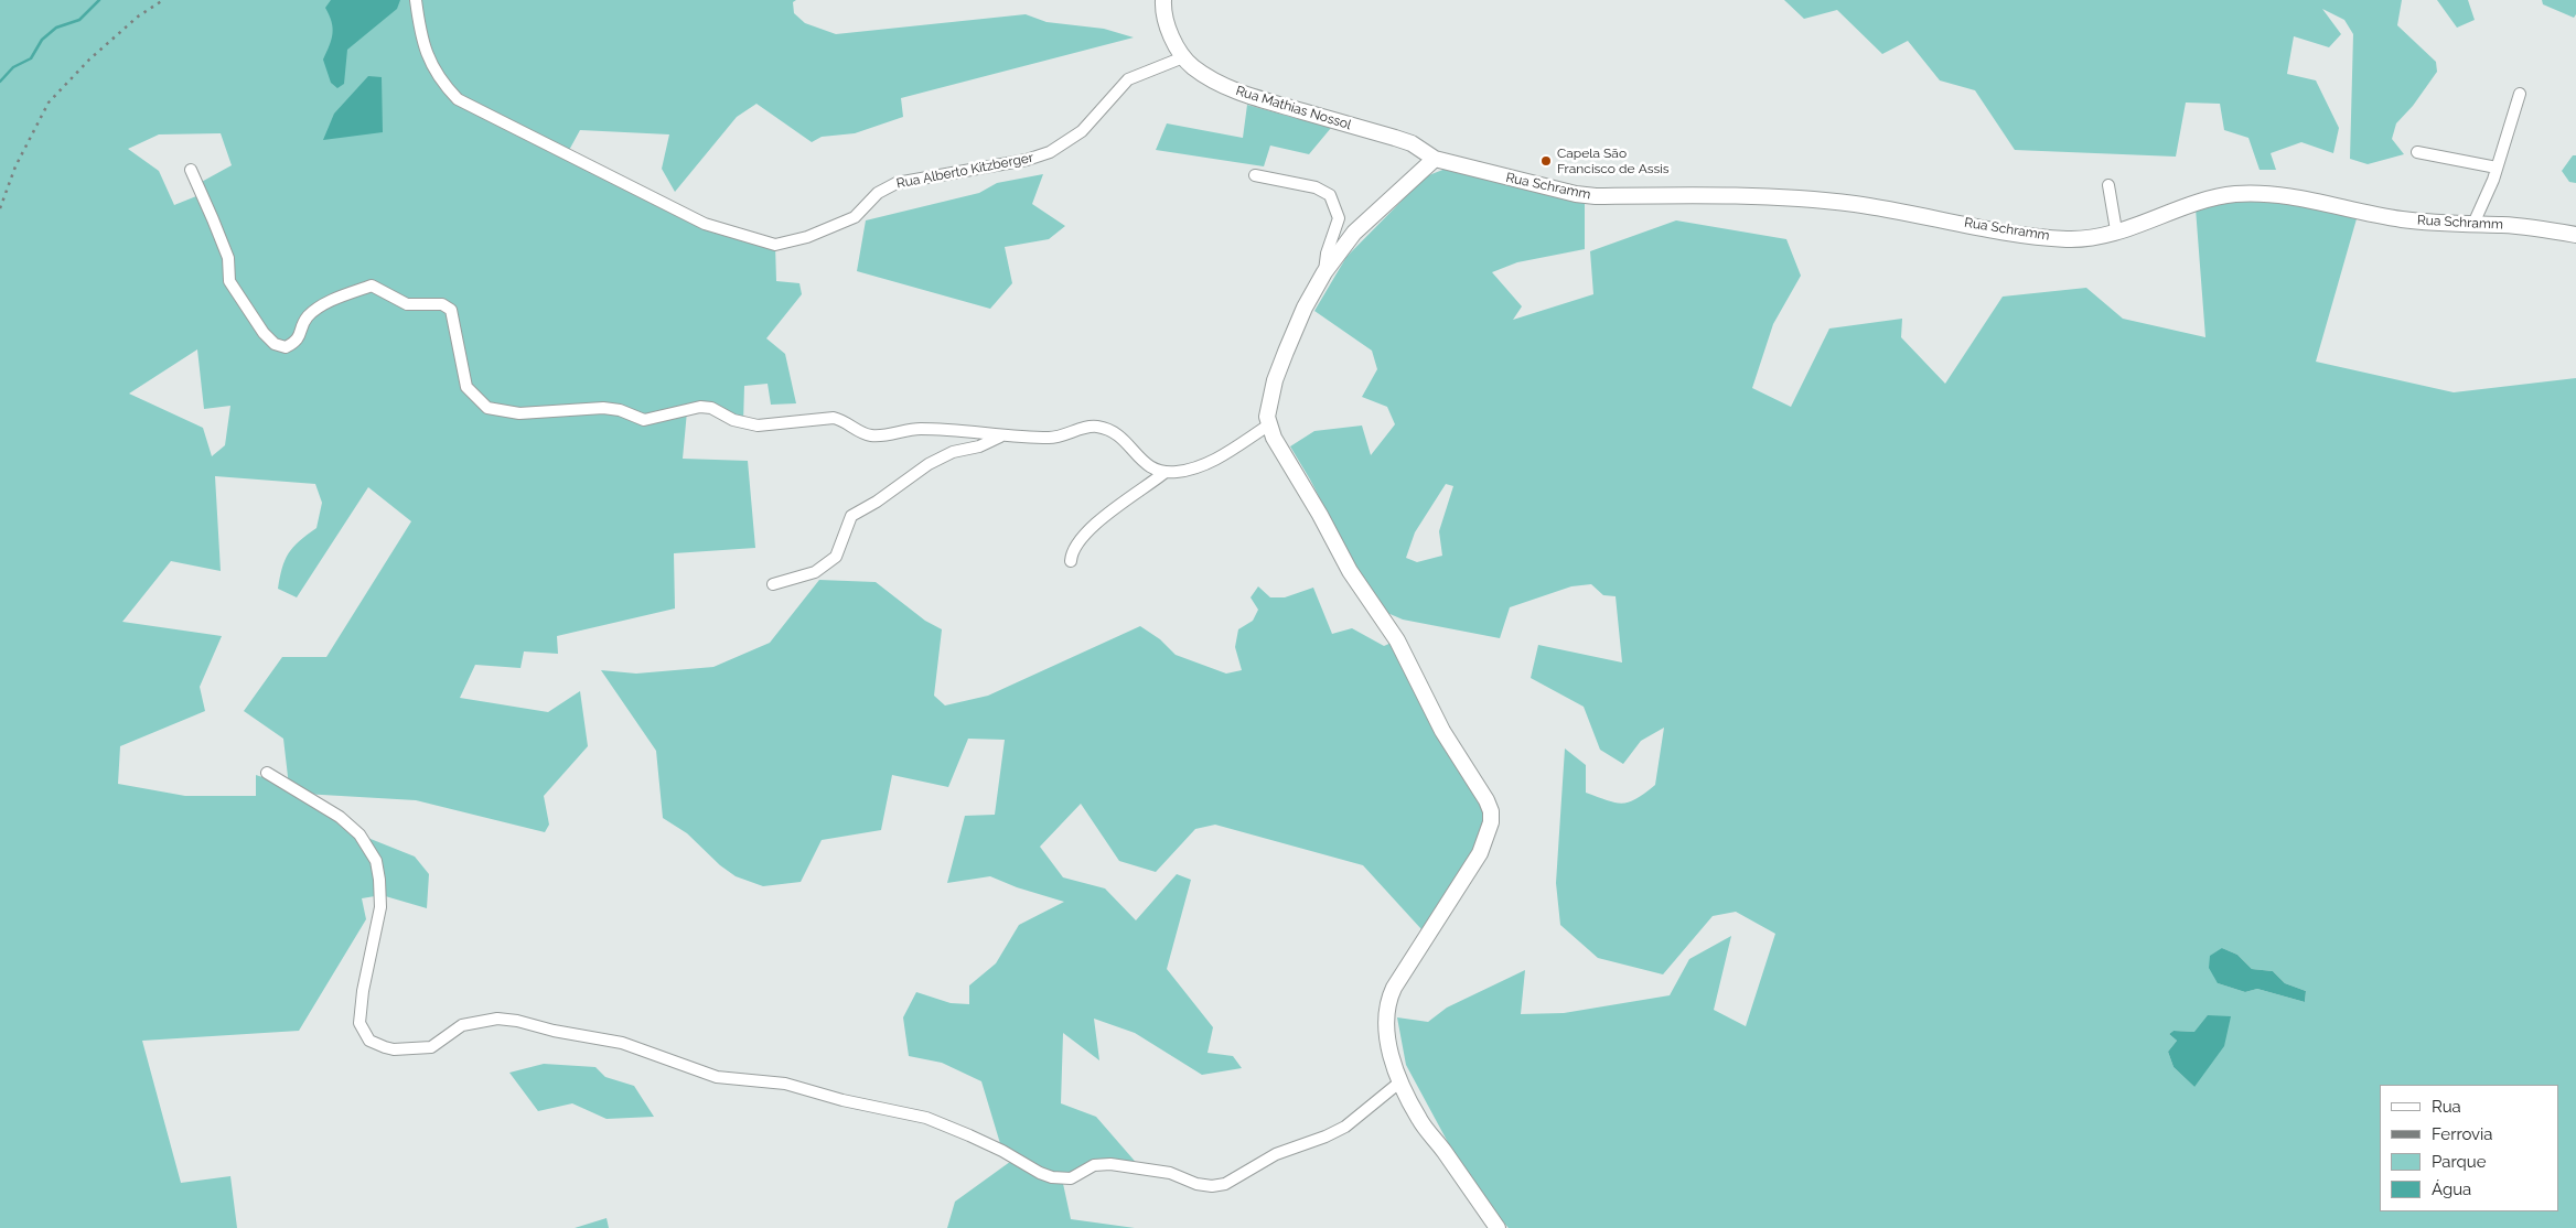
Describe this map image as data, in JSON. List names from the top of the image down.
{
  "streets": {
    "street": ["Rua Mathias Nossol", "Rua Alberto Kitzberger", "Rua Schramm"]
  },
  "crossings": [
    ["Rua Mathias Nossol", "Rua Alberto Kitzberger"],
    ["Rua Mathias Nossol", "Rua Schramm"]
  ],
  "places": ["Capela São Francisco de Assis"],
  "legend": [
    "Rua",
    "Ferrovia",
    "Parque",
    "Água"
  ]
}
